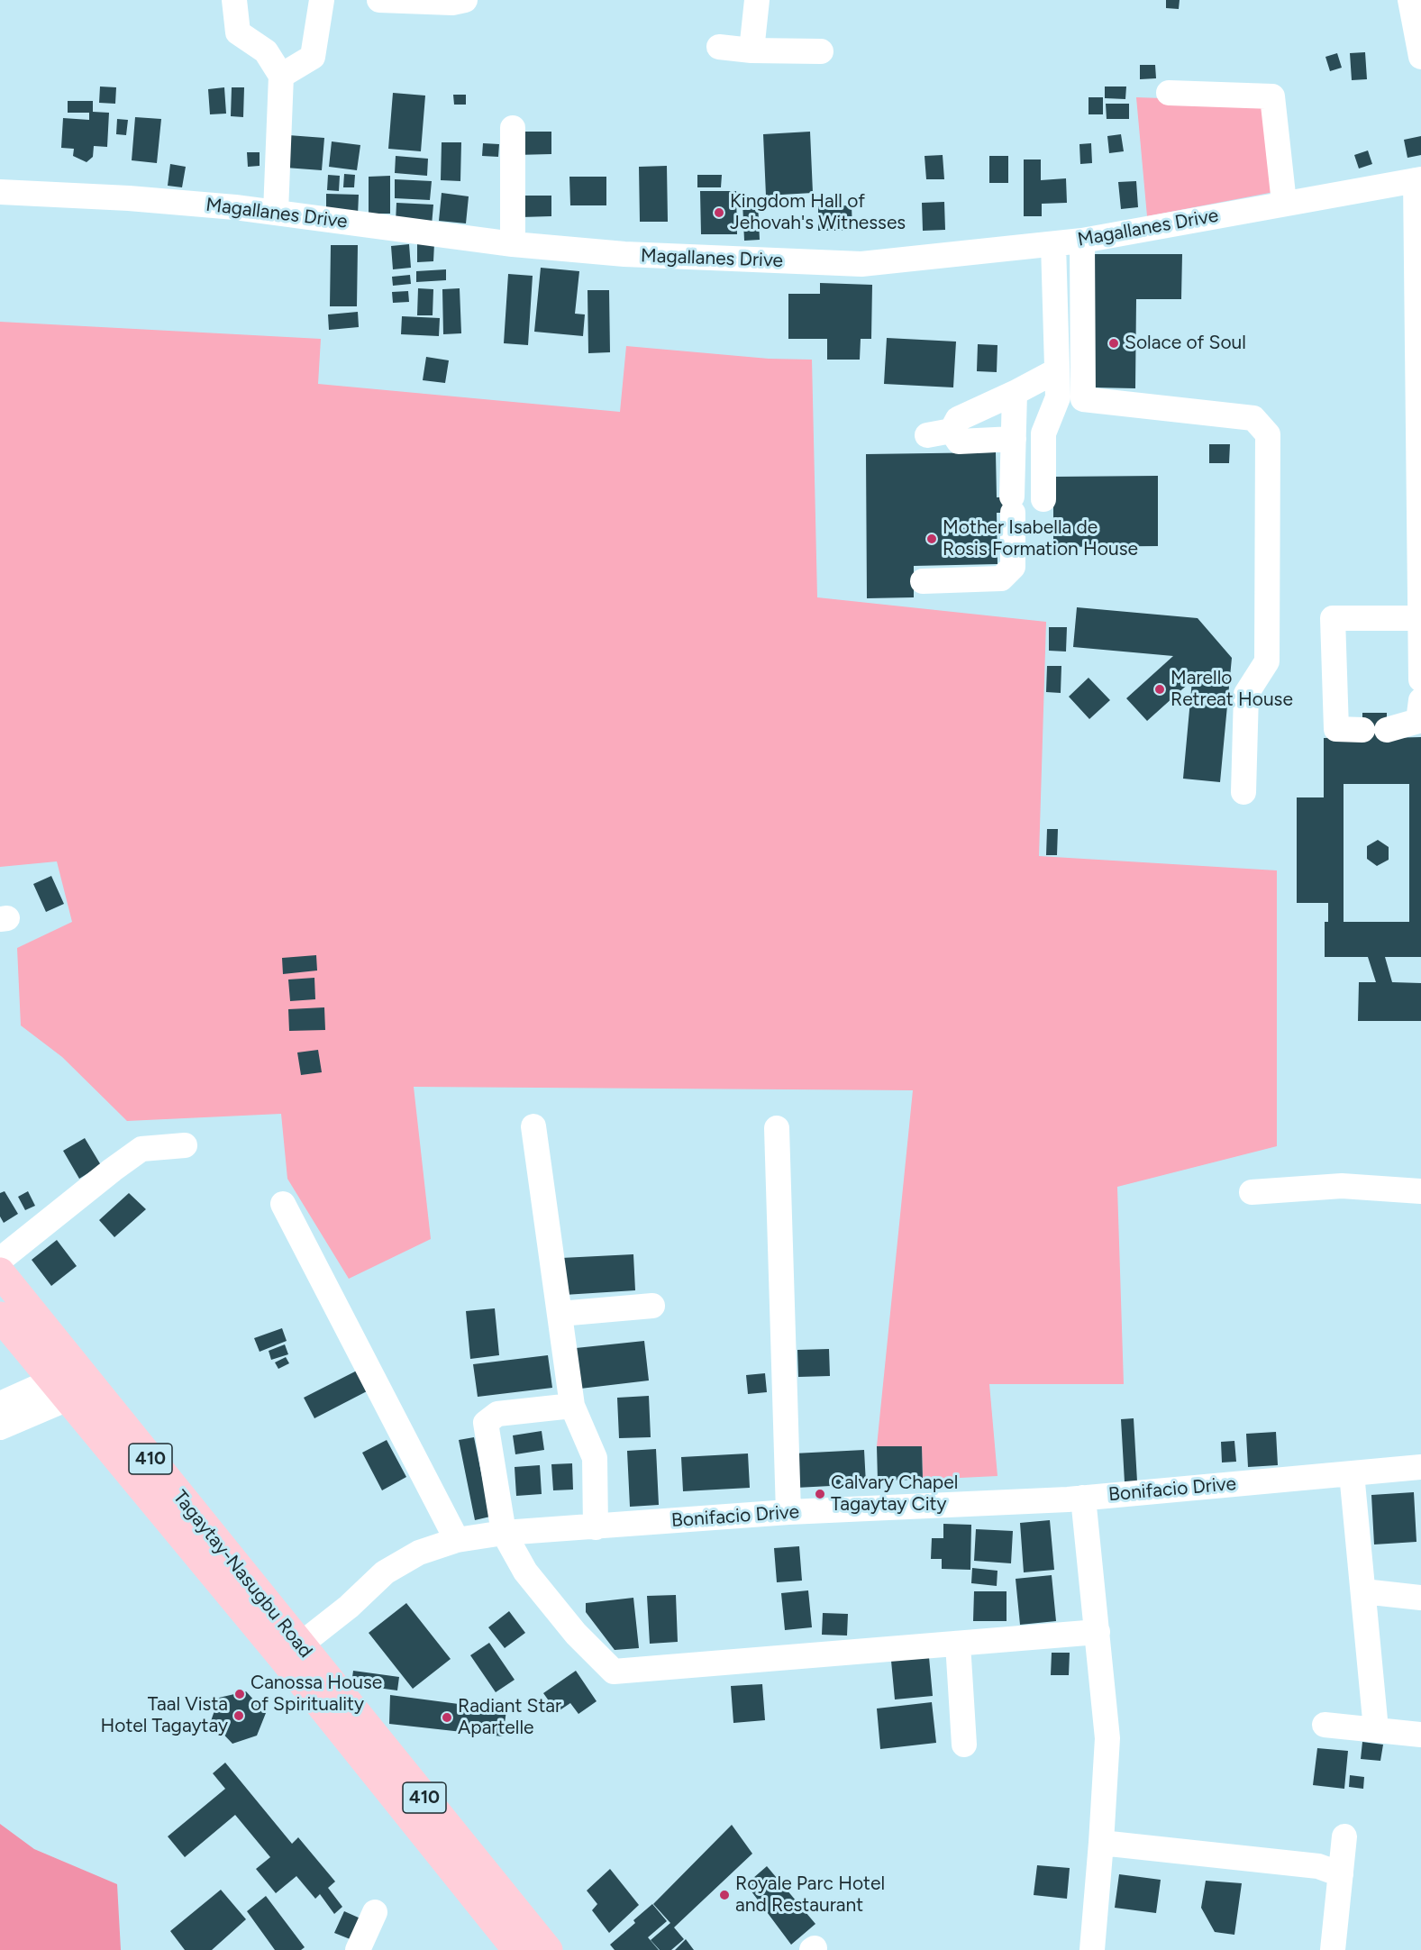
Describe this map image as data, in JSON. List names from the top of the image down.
{
  "streets": {
    "main road": ["410", "Tagaytay-Nasugbu Road"],
    "street": ["Magallanes Drive", "Bonifacio Drive"]
  },
  "crossings": [
    ["Bonifacio Drive", "Tagaytay-Nasugbu Road"]
  ],
  "places": [
    "Kingdom Hall of Jehovah's Witnesses",
    "Solace of Soul",
    "Mother Isabella de Rosis Formation House",
    "Marello Retreat House",
    "Calvary Chapel Tagaytay City",
    "Canossa House of Spirituality",
    "Taal Vista Hotel Tagaytay",
    "Radiant Star Apartelle",
    "Royale Parc Hotel and Restaurant"
  ]
}
